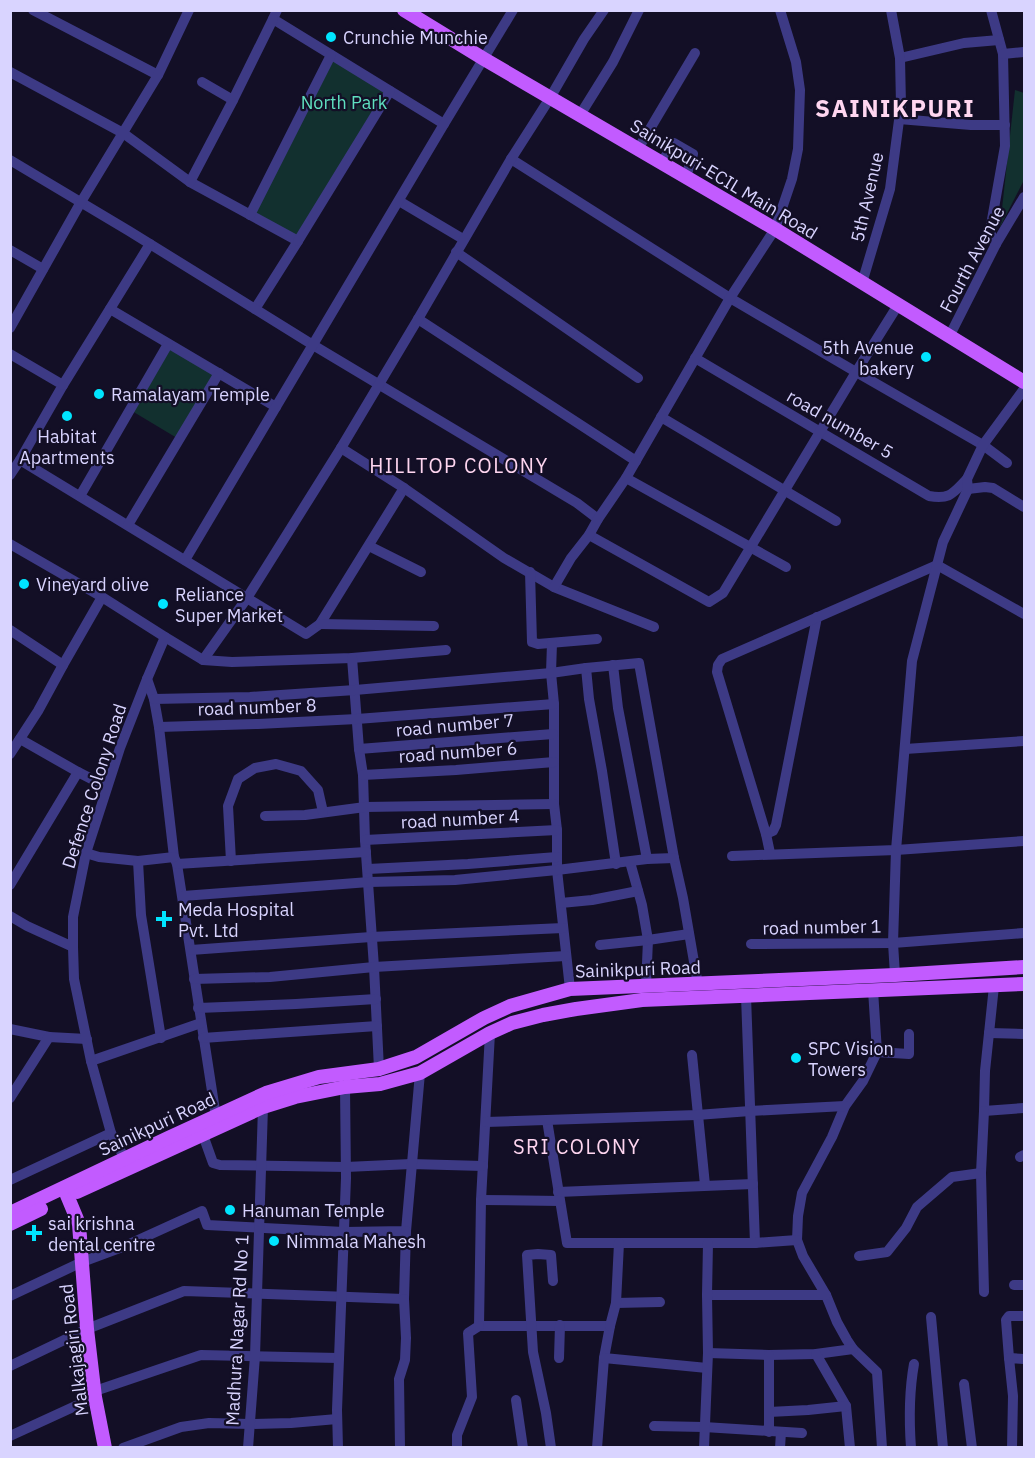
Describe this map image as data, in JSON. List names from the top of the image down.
{
  "streets": {
    "main road": ["Sainikpuri-ECIL Main Road", "Sainikpuri Road", "Malkajagiri Road"],
    "street": [
      "5th Avenue",
      "Fourth Avenue",
      "road number 5",
      "road number 8",
      "road number 7",
      "road number 6",
      "Defence Colony Road",
      "road number 4",
      "road number 1",
      "Madhura Nagar Rd No 1"
    ]
  },
  "crossings": [
    ["Sainikpuri-ECIL Main Road", "5th Avenue"],
    ["Sainikpuri-ECIL Main Road", "Fourth Avenue"],
    ["Defence Colony Road", "Sainikpuri Road"],
    ["Sainikpuri Road", "Madhura Nagar Rd No 1"],
    ["Sainikpuri Road", "Malkajagiri Road"]
  ],
  "districts": ["SAINIKPURI", "HILLTOP COLONY", "SRI COLONY"],
  "parks": ["North Park"],
  "places": {
    "other": [
      "Crunchie Munchie",
      "5th Avenue bakery",
      "Ramalayam Temple",
      "Habitat Apartments",
      "Vineyard olive",
      "Reliance Super Market",
      "SPC Vision Towers",
      "Hanuman Temple",
      "Nimmala Mahesh"
    ],
    "health": ["Meda Hospital Pvt. Ltd", "sai krishna dental centre"]
  }
}
